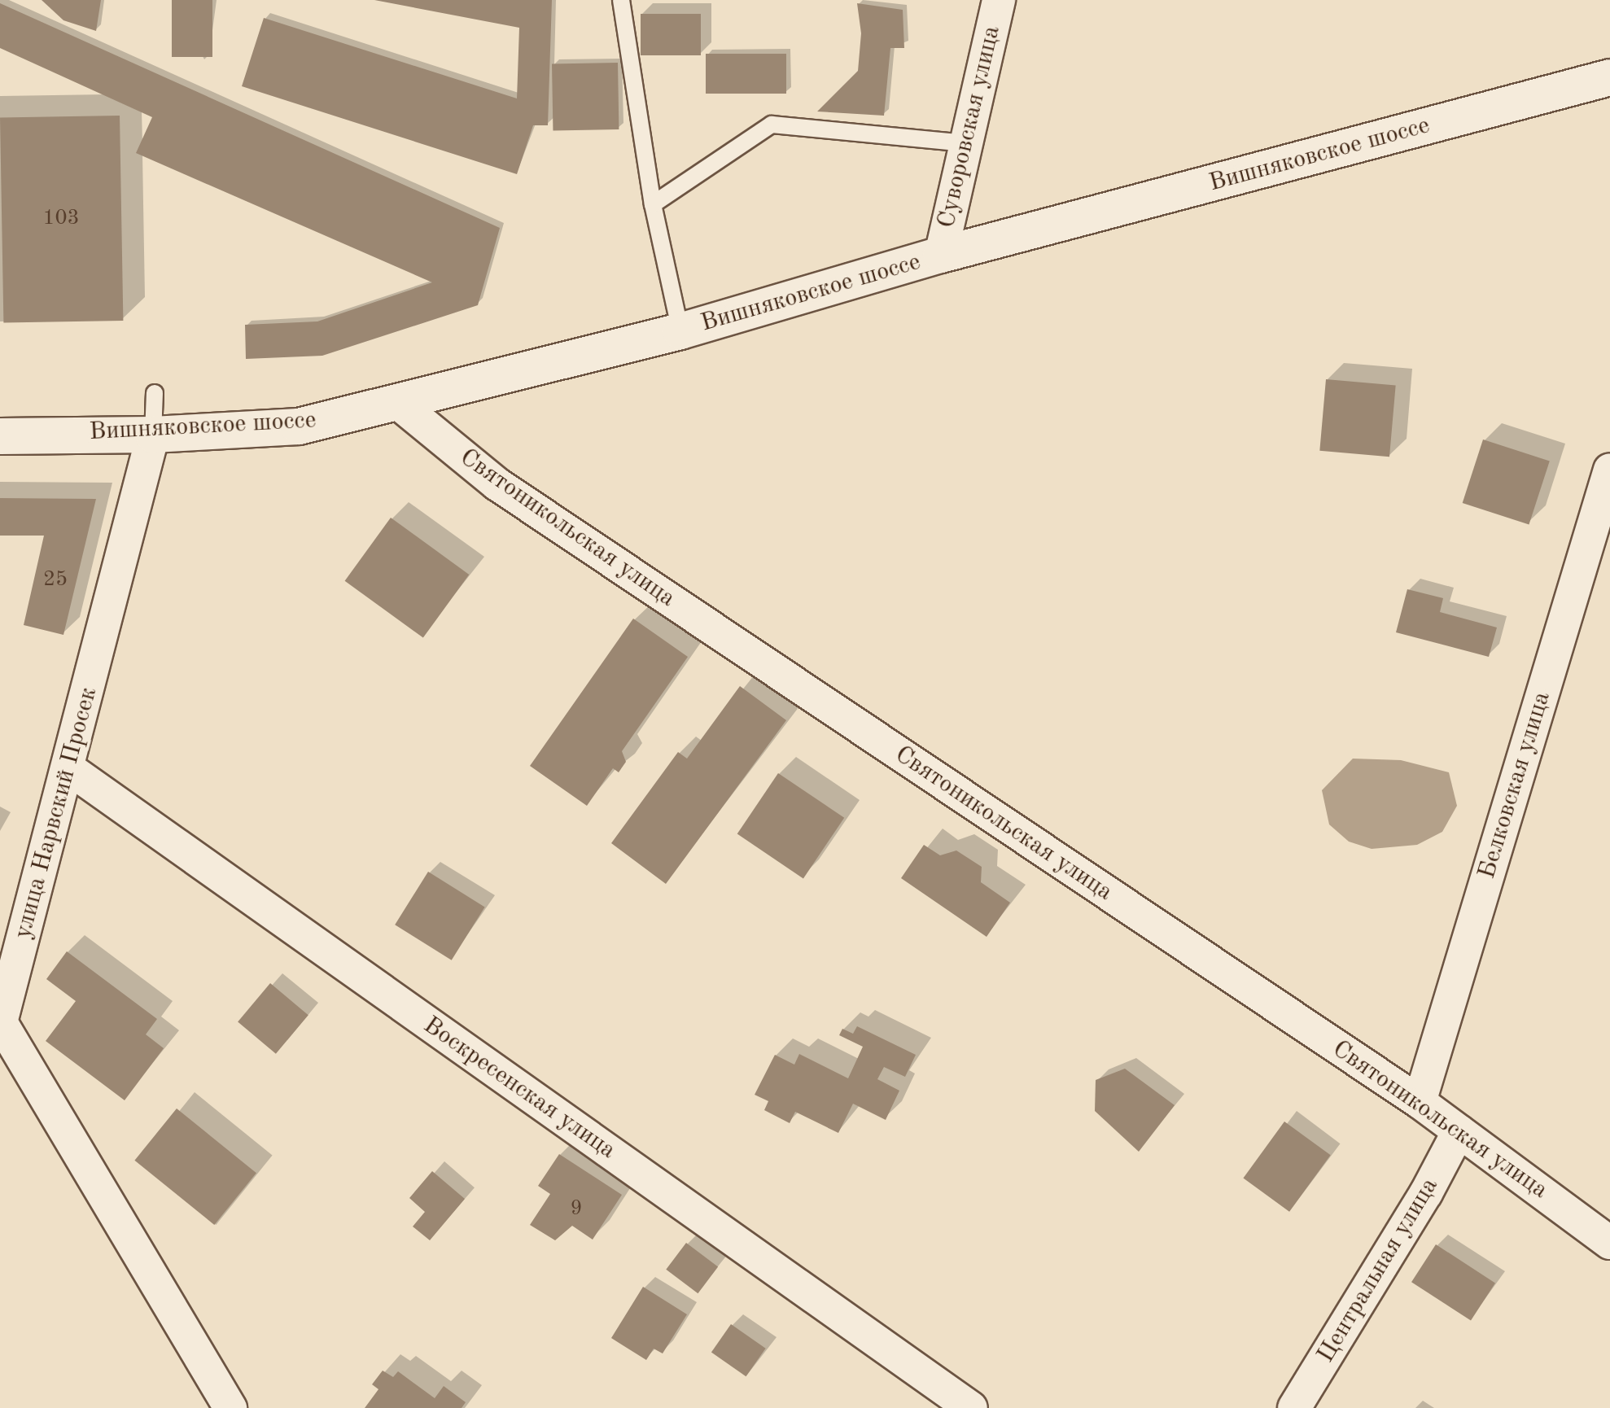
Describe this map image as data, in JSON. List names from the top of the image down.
{
  "streets": {
    "street": [
      "Суворовская улица",
      "Вишняковское шоссе",
      "Святоникольская улица",
      "Белковская улица",
      "улица Нарвский Просек",
      "Воскресенская улица",
      "Центральная улица"
    ]
  },
  "crossings": [
    ["Суворовская улица", "Вишняковское шоссе"],
    ["Вишняковское шоссе", "Святоникольская улица"],
    ["Вишняковское шоссе", "улица Нарвский Просек"],
    ["Святоникольская улица", "Белковская улица"],
    ["Святоникольская улица", "Центральная улица"],
    ["улица Нарвский Просек", "Воскресенская улица"]
  ],
  "house_numbers": ["103", "25", "9"]
}
